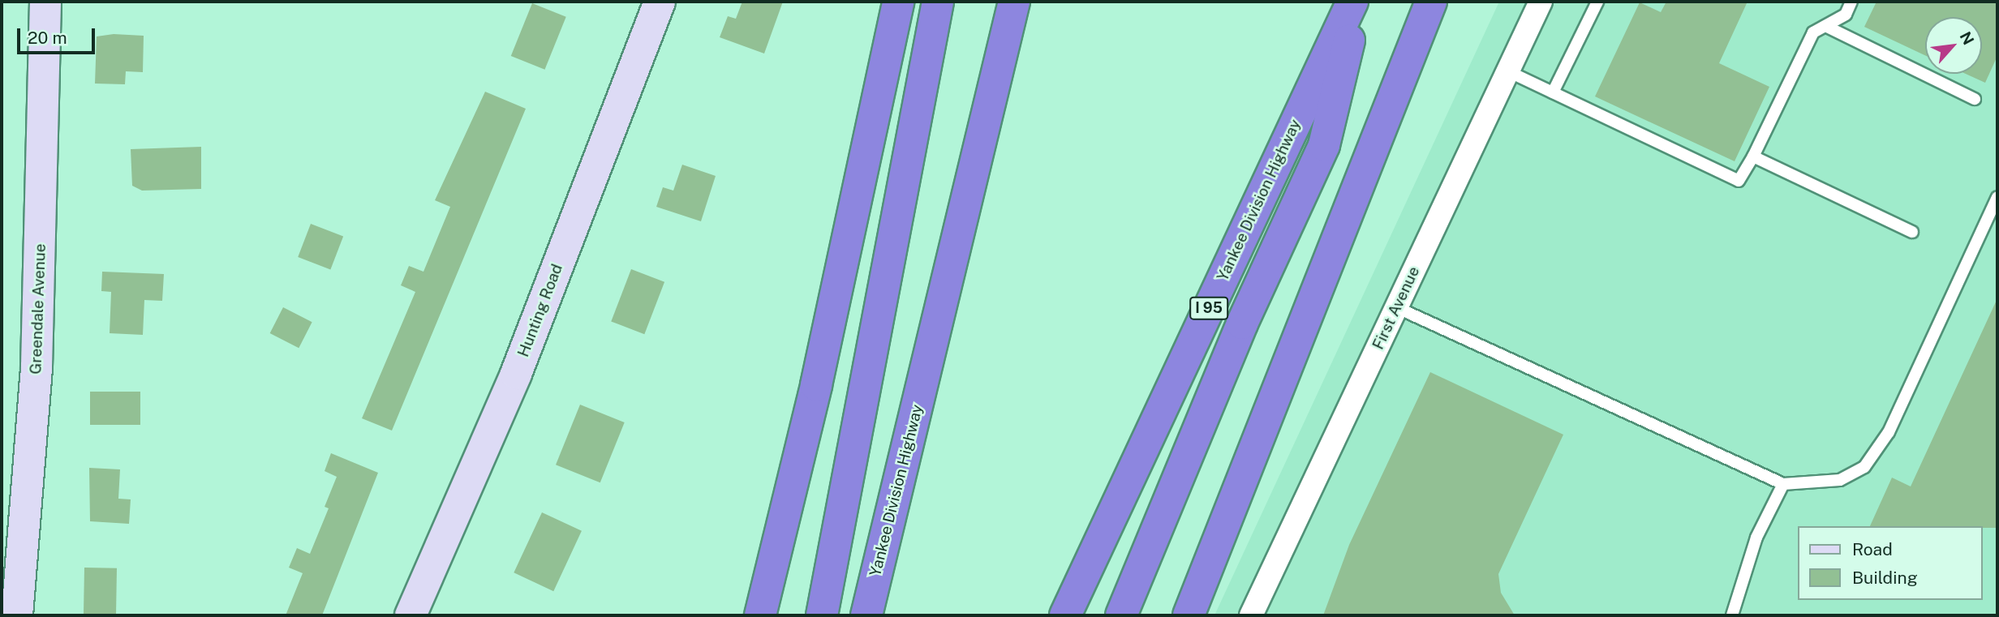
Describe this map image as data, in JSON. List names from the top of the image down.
{
  "streets": {
    "highway": ["Yankee Division Highway", "I 95"],
    "main road": ["Greendale Avenue", "Hunting Road"],
    "street": ["First Avenue"]
  },
  "legend": ["Road", "Building"],
  "scale_bar": "20 m",
  "north": "top right"
}
